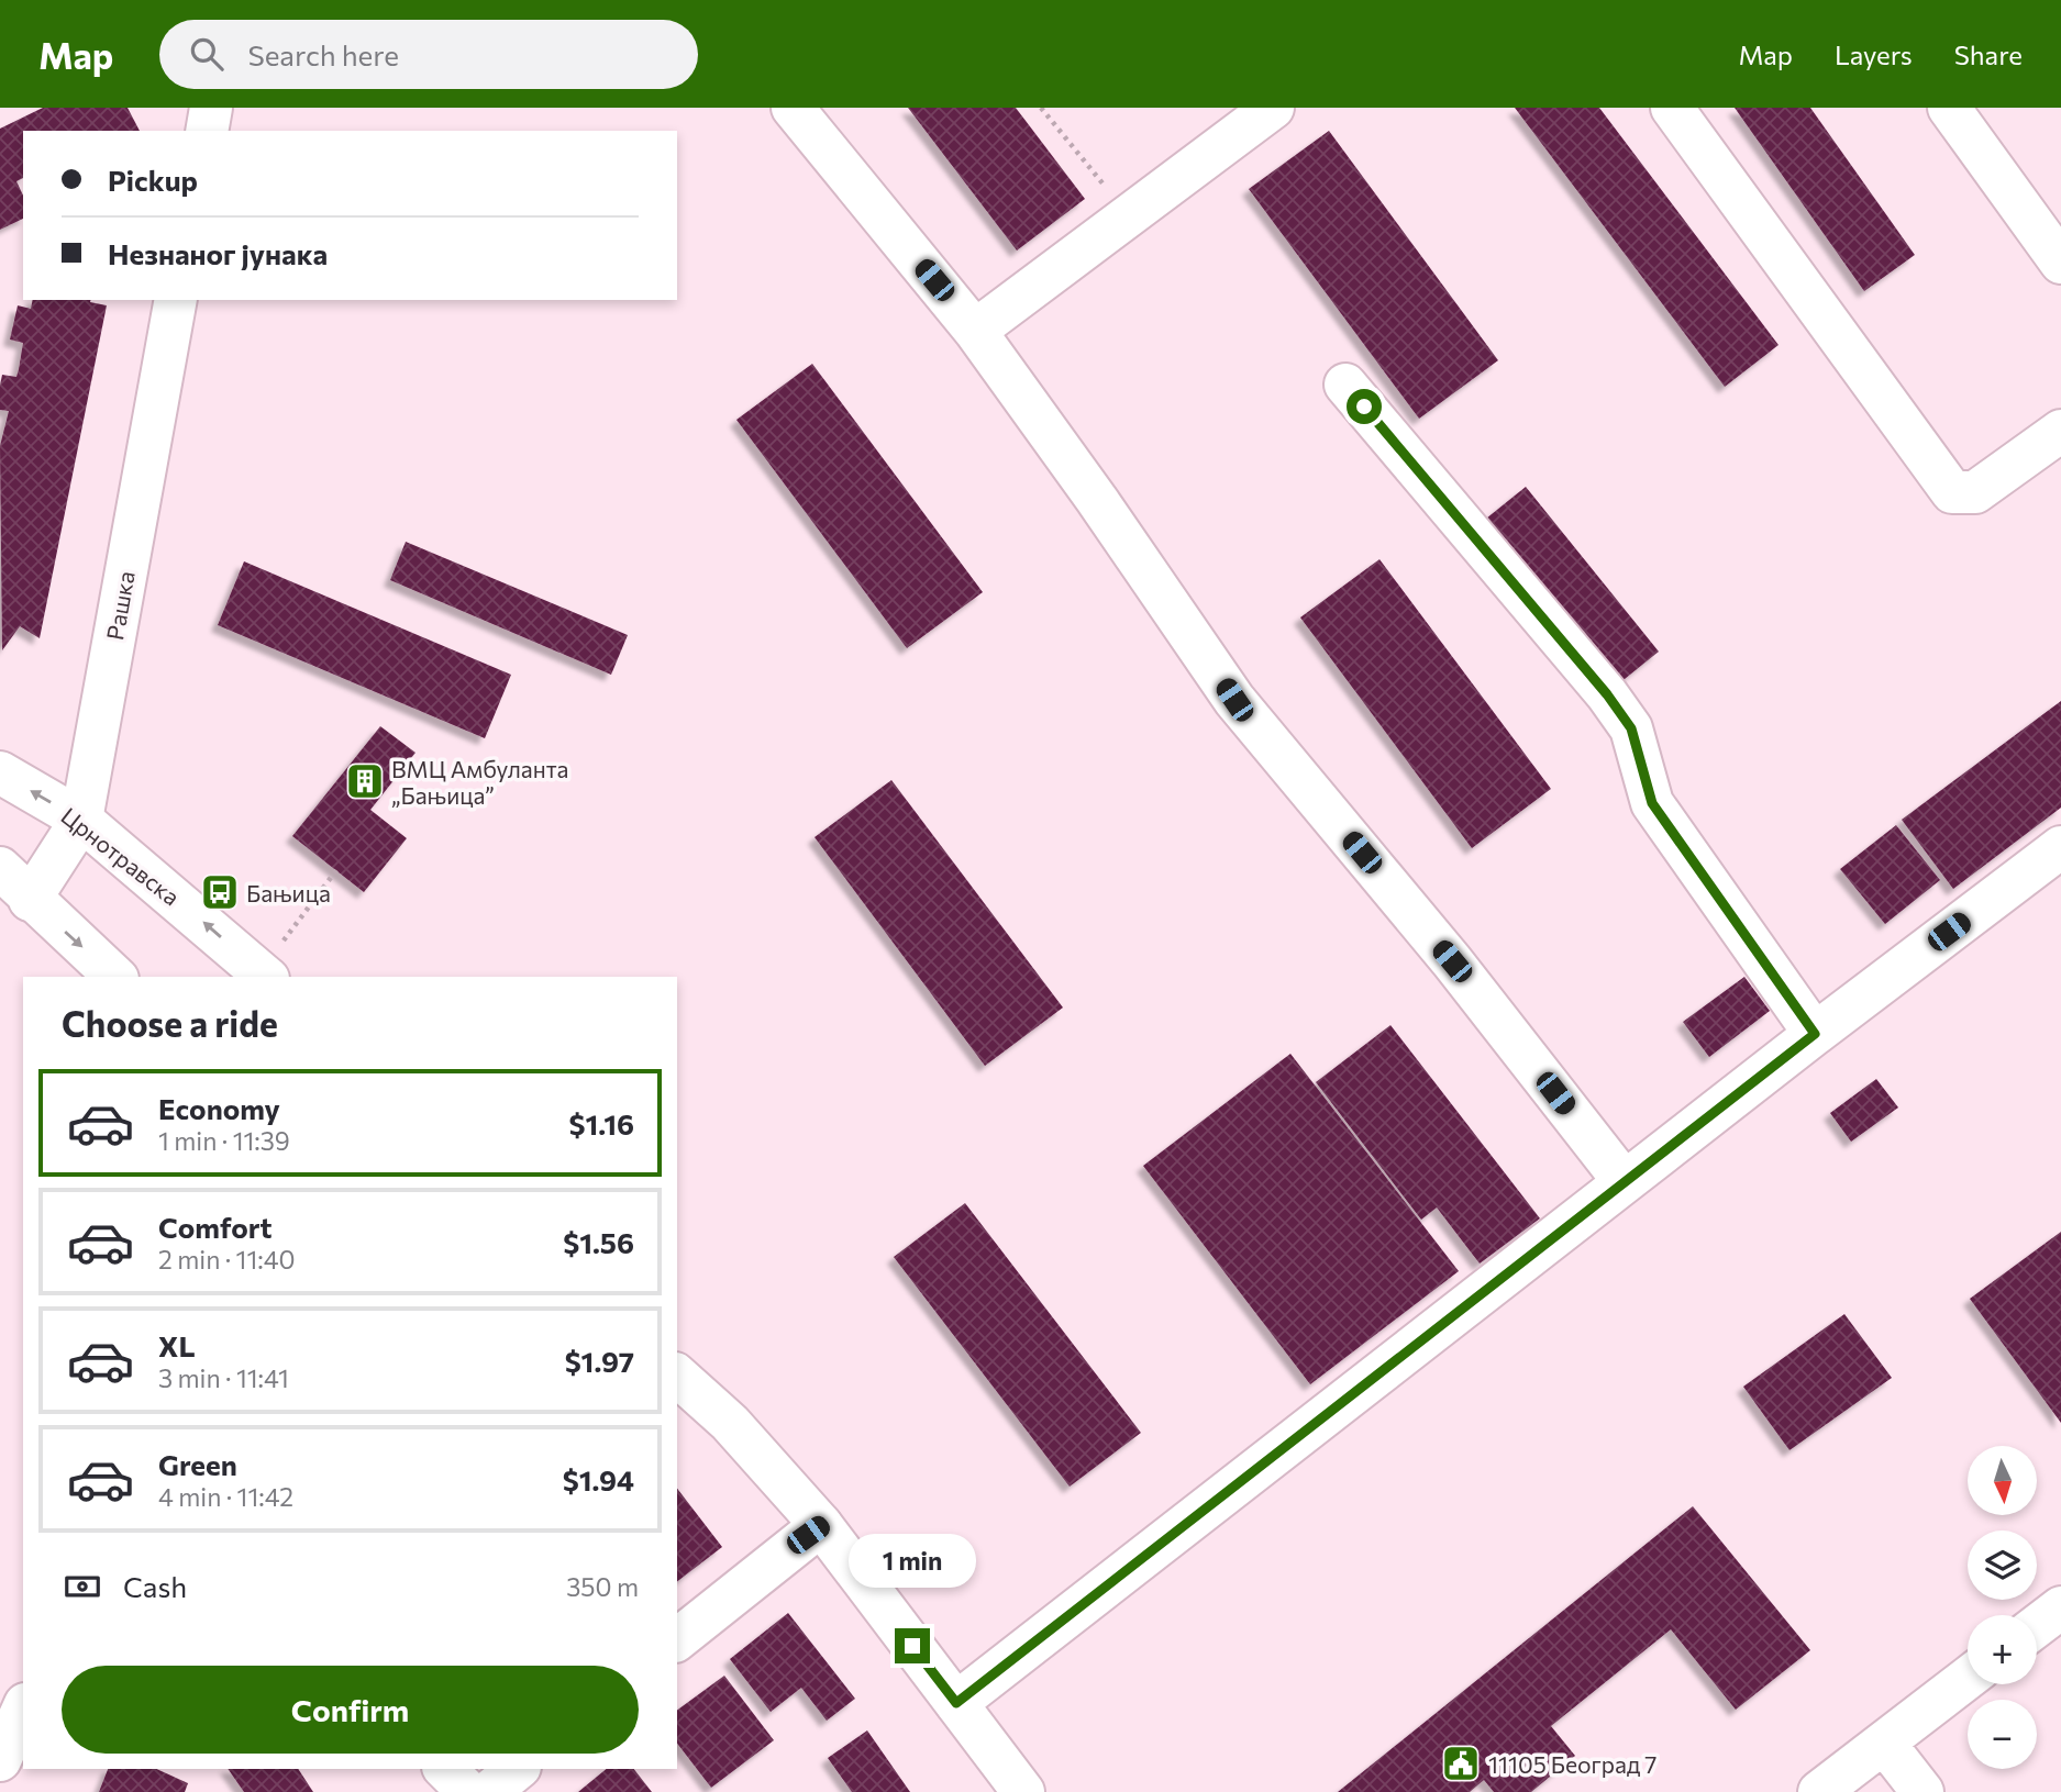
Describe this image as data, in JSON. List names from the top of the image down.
{
  "streets": {
    "main road": ["Рашка", "Црнотравска"]
  },
  "crossings": [
    ["Рашка", "Црнотравска"]
  ],
  "places": {
    "building": ["ВМЦ Амбуланта „Бањица”"],
    "bus stop": ["Бањица"],
    "public building": ["11105 Београд 7"]
  },
  "north": "bottom",
  "page": {
    "header": "Map",
    "search": "Search here",
    "nav": ["Map", "Layers", "Share"],
    "banner": ["Pickup", "Незнаног јунака"],
    "heading": "Choose a ride",
    "list": [
      {
        "name": "Economy",
        "note": "1 min · 11:39",
        "value": "$1.16"
      },
      {
        "name": "Comfort",
        "note": "2 min · 11:40",
        "value": "$1.56"
      },
      {
        "name": "XL",
        "note": "3 min · 11:41",
        "value": "$1.97"
      },
      {
        "name": "Green",
        "note": "4 min · 11:42",
        "value": "$1.94"
      }
    ],
    "map_buttons": ["+", "−"],
    "bubble": "1 min",
    "pay": ["Cash", "350 m"],
    "buttons": "Confirm"
  }
}
